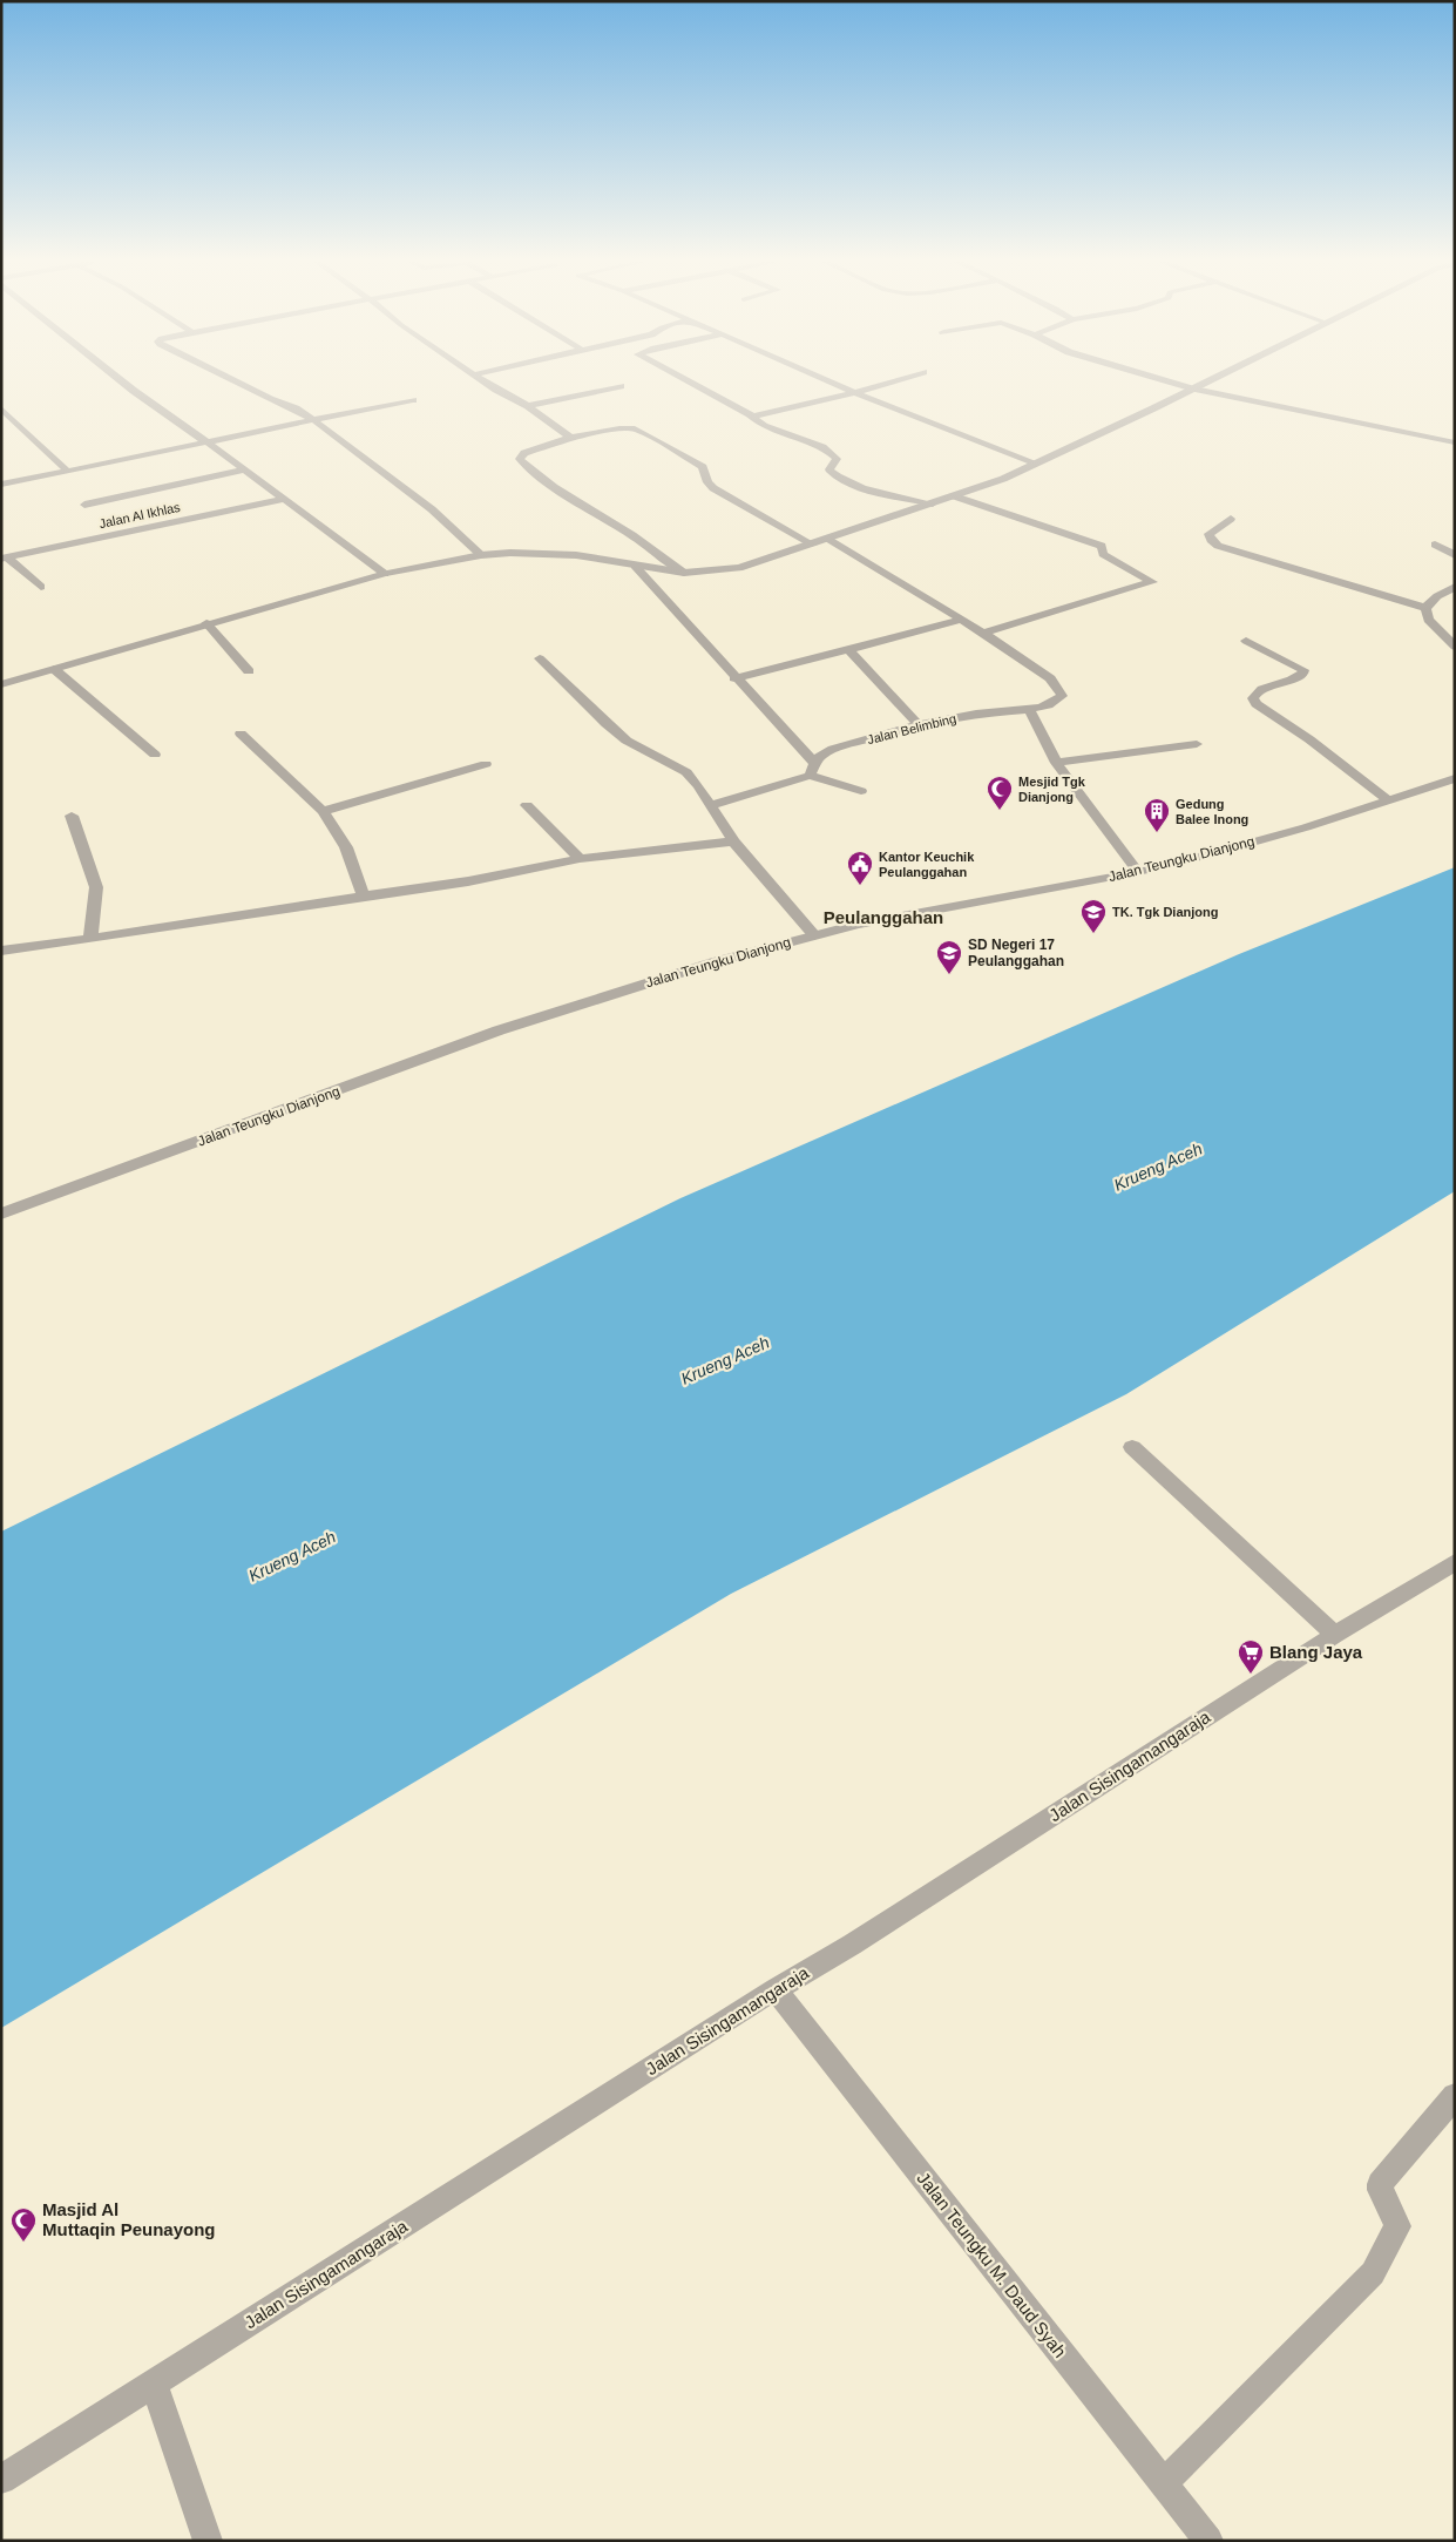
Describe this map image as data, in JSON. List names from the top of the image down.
{
  "streets": {
    "street": [
      "Jalan Al Ikhlas",
      "Jalan Belimbing",
      "Jalan Teungku Dianjong",
      "Jalan Sisingamangaraja",
      "Jalan Teungku M. Daud Syah"
    ]
  },
  "crossings": [
    ["Jalan Sisingamangaraja", "Jalan Teungku M. Daud Syah"]
  ],
  "districts": ["Peulanggahan"],
  "water": ["Krueng Aceh"],
  "places": {
    "mosque": ["Mesjid Tgk Dianjong", "Masjid Al Muttaqin Peunayong"],
    "building": ["Gedung Balee Inong"],
    "public building": ["Kantor Keuchik Peulanggahan"],
    "school or university": ["TK. Tgk Dianjong", "SD Negeri 17 Peulanggahan"],
    "supermarket": ["Blang Jaya"]
  }
}
